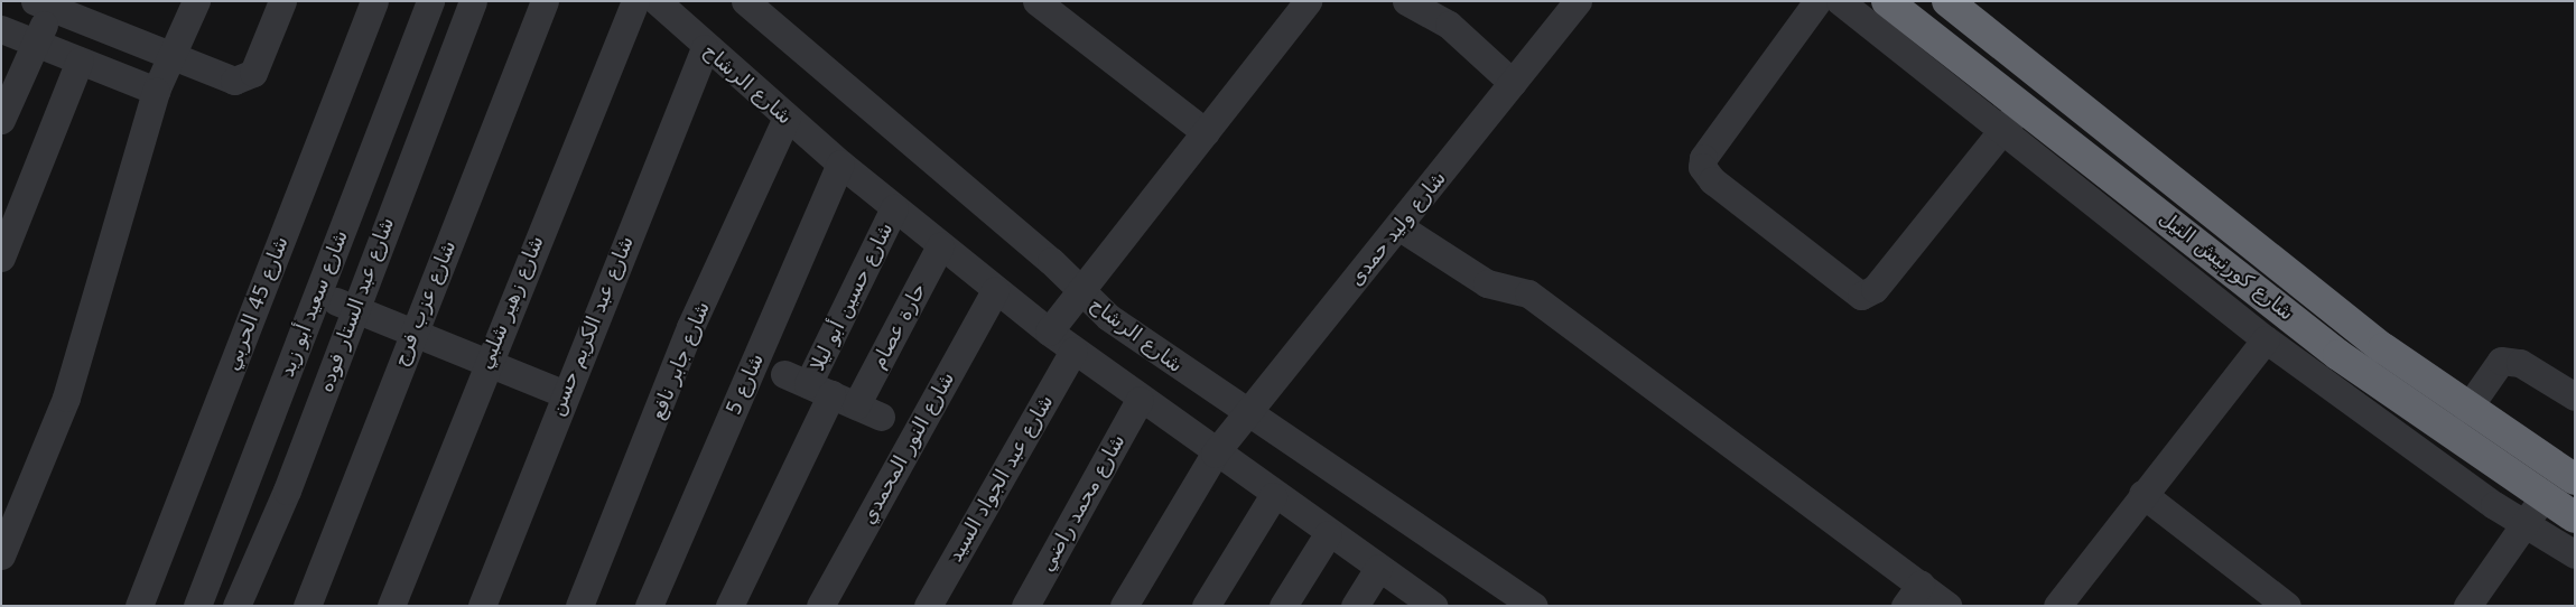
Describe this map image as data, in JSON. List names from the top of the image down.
{
  "streets": {
    "highway": ["شارع كورنيش النيل"],
    "street": [
      "شارع الرشاح",
      "شارع وليد حمدى",
      "شارع حسين أبو ليلا",
      "شارع زهير شلبي",
      "شارع 45 الحربي",
      "شارع سعيد أبو زيد",
      "شارع عزب فرج",
      "شارع عبد الستار فوده",
      "شارع عبد الكريم حسن",
      "حارة عصام",
      "شارع جابر نافع",
      "شارع 5",
      "شارع النور المحمدي",
      "شارع عبد الجواد السيد",
      "شارع محمد راضي"
    ]
  },
  "crossings": [
    ["شارع الرشاح", "شارع وليد حمدى"],
    ["شارع الرشاح", "شارع حسين أبو ليلا"],
    ["شارع الرشاح", "شارع عبد الكريم حسن"],
    ["شارع الرشاح", "حارة عصام"],
    ["شارع الرشاح", "شارع جابر نافع"],
    ["شارع الرشاح", "شارع 5"],
    ["شارع الرشاح", "شارع النور المحمدي"],
    ["شارع الرشاح", "شارع عبد الجواد السيد"],
    ["شارع الرشاح", "شارع محمد راضي"],
    ["شارع حسين أبو ليلا", "حارة عصام"]
  ]
}
